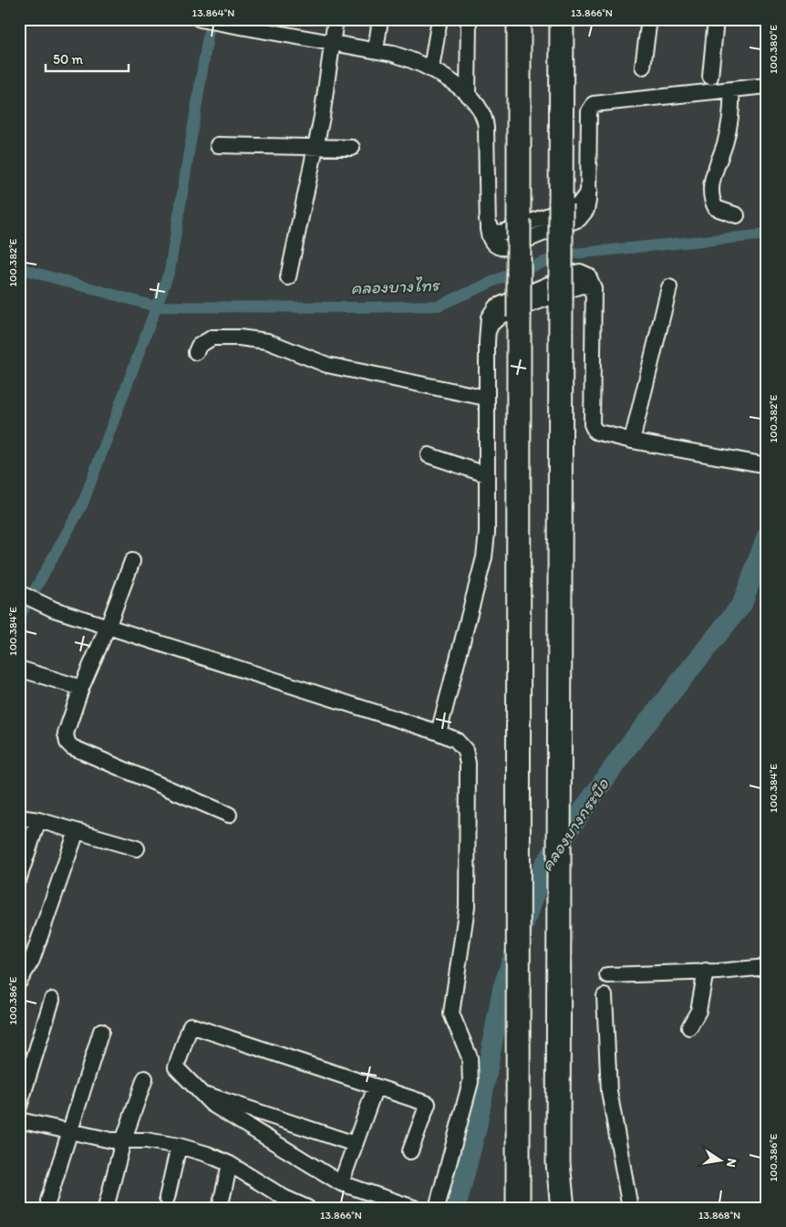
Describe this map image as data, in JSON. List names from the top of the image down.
{
  "water": ["คลองบางไทร", "คลองบางกระบือ"],
  "scale_bar": "50 m",
  "north": "right",
  "coordinates": [
    "13.864°N",
    "13.866°N",
    "100.380°E",
    "100.382°E",
    "100.384°E",
    "100.386°E",
    "13.868°N"
  ]
}
